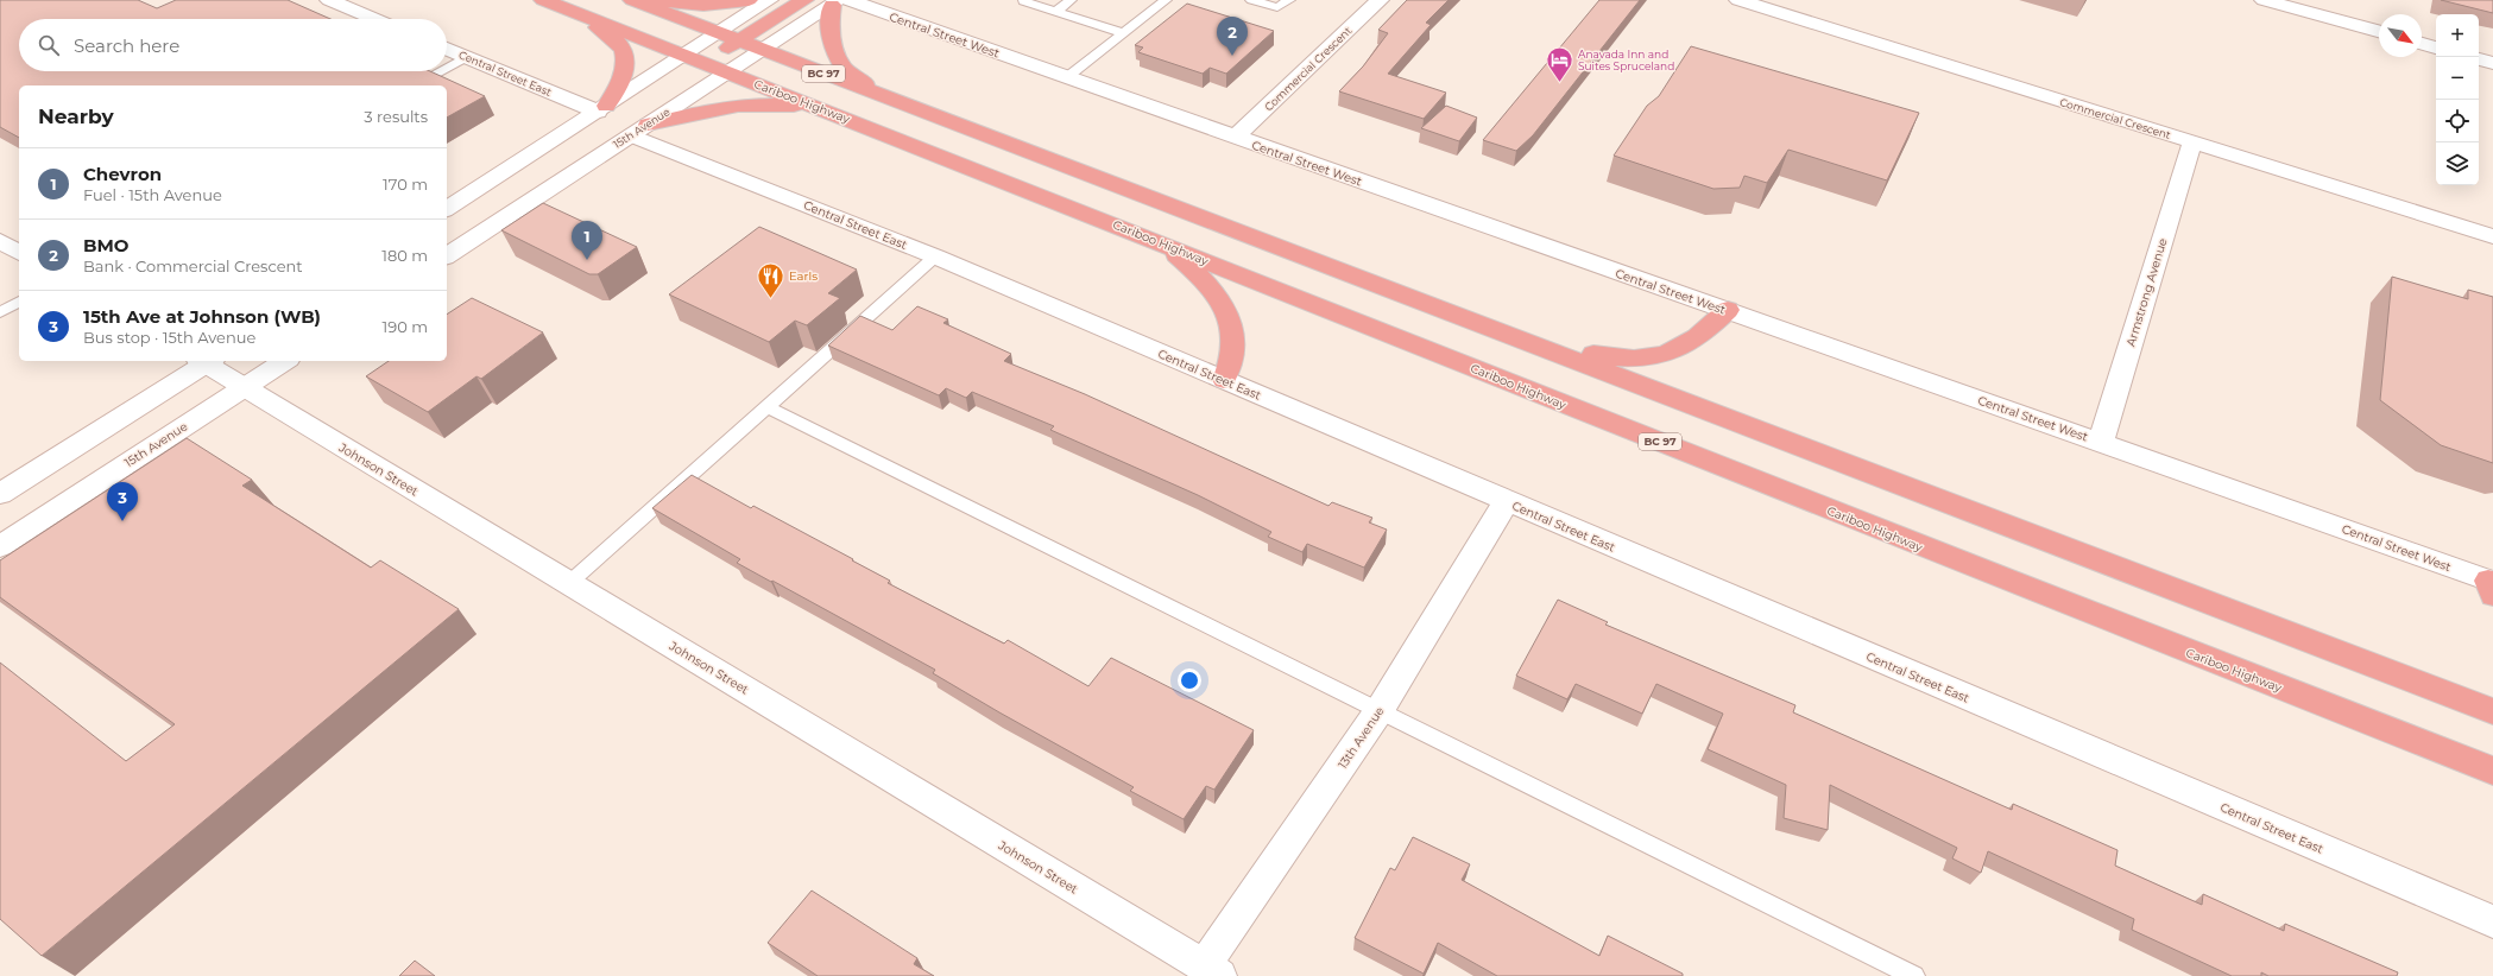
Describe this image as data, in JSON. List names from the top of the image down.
{
  "streets": {
    "highway": ["BC 97", "Cariboo Highway"],
    "street": [
      "Central Street West",
      "Commercial Crescent",
      "Central Street East",
      "15th Avenue",
      "Armstrong Avenue",
      "Johnson Street",
      "13th Avenue"
    ]
  },
  "crossings": [
    ["Central Street West", "Commercial Crescent"],
    ["Central Street West", "15th Avenue"],
    ["Central Street West", "Armstrong Avenue"],
    ["Commercial Crescent", "Armstrong Avenue"],
    ["Central Street East", "15th Avenue"],
    ["Central Street East", "13th Avenue"],
    ["BC 97", "15th Avenue"],
    ["Cariboo Highway", "15th Avenue"],
    ["15th Avenue", "Johnson Street"],
    ["Johnson Street", "13th Avenue"]
  ],
  "places": {
    "hotel": ["Anavada Inn and Suites Spruceland"],
    "restaurant": ["Earls"]
  },
  "north": "bottom right",
  "page": {
    "map_buttons": ["+", "−"],
    "pins": ["2", "1", "3"],
    "search": "Search here",
    "heading": ["Nearby", "3 results"],
    "list": [
      {
        "mark": "1",
        "name": "Chevron",
        "note": "Fuel · 15th Avenue",
        "value": "170 m"
      },
      {
        "mark": "2",
        "name": "BMO",
        "note": "Bank · Commercial Crescent",
        "value": "180 m"
      },
      {
        "mark": "3",
        "name": "15th Ave at Johnson (WB)",
        "note": "Bus stop · 15th Avenue",
        "value": "190 m"
      }
    ]
  }
}
